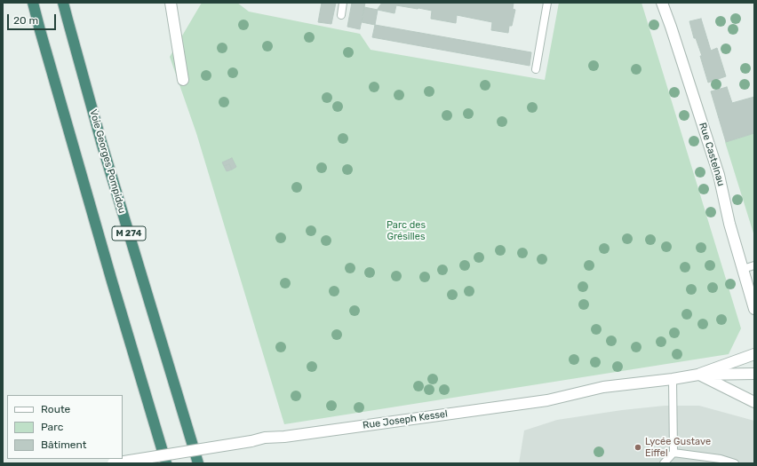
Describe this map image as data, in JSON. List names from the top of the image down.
{
  "streets": {
    "highway": ["Voie Georges Pompidou", "M 274"],
    "street": ["Rue Castelnau", "Rue Joseph Kessel"]
  },
  "parks": ["Parc des Grésilles"],
  "places": ["Lycée Gustave Eiffel"],
  "legend": ["Route", "Parc", "Bâtiment"],
  "scale_bar": "20 m"
}
